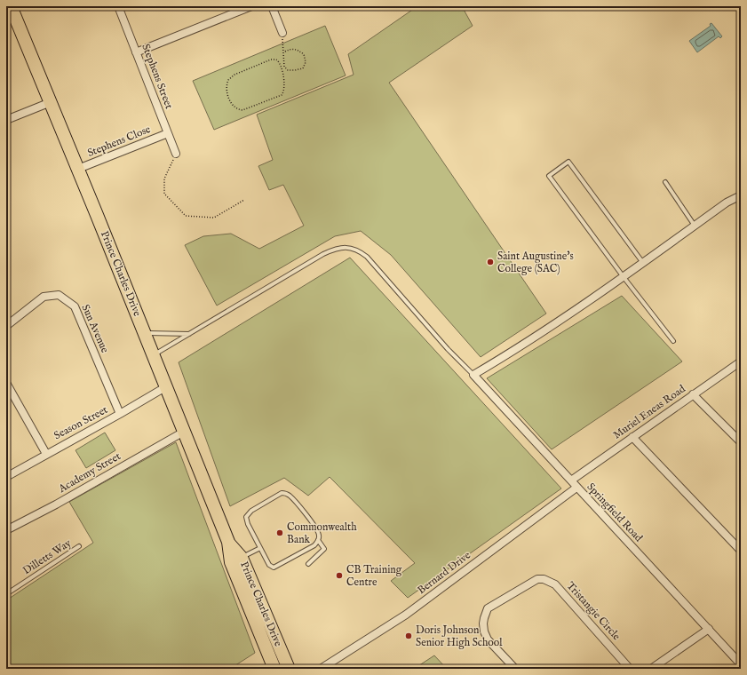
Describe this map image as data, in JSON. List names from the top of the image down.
{
  "streets": {
    "highway": ["Prince Charles Drive"],
    "street": [
      "Stephens Street",
      "Stephens Close",
      "Sun Avenue",
      "Muriel Eneas Road",
      "Season Street",
      "Academy Street",
      "Springfield Road",
      "Bernard Drive",
      "Tristangie Circle"
    ],
    "lane": ["Dilletts Way"]
  },
  "crossings": [
    ["Stephens Street", "Stephens Close"],
    ["Stephens Close", "Prince Charles Drive"],
    ["Prince Charles Drive", "Season Street"],
    ["Prince Charles Drive", "Academy Street"],
    ["Sun Avenue", "Season Street"],
    ["Muriel Eneas Road", "Springfield Road"],
    ["Springfield Road", "Bernard Drive"]
  ],
  "places": [
    "Saint Augustine's College (SAC)",
    "Commonwealth Bank",
    "CB Training Centre",
    "Doris Johnson Senior High School"
  ]
}
